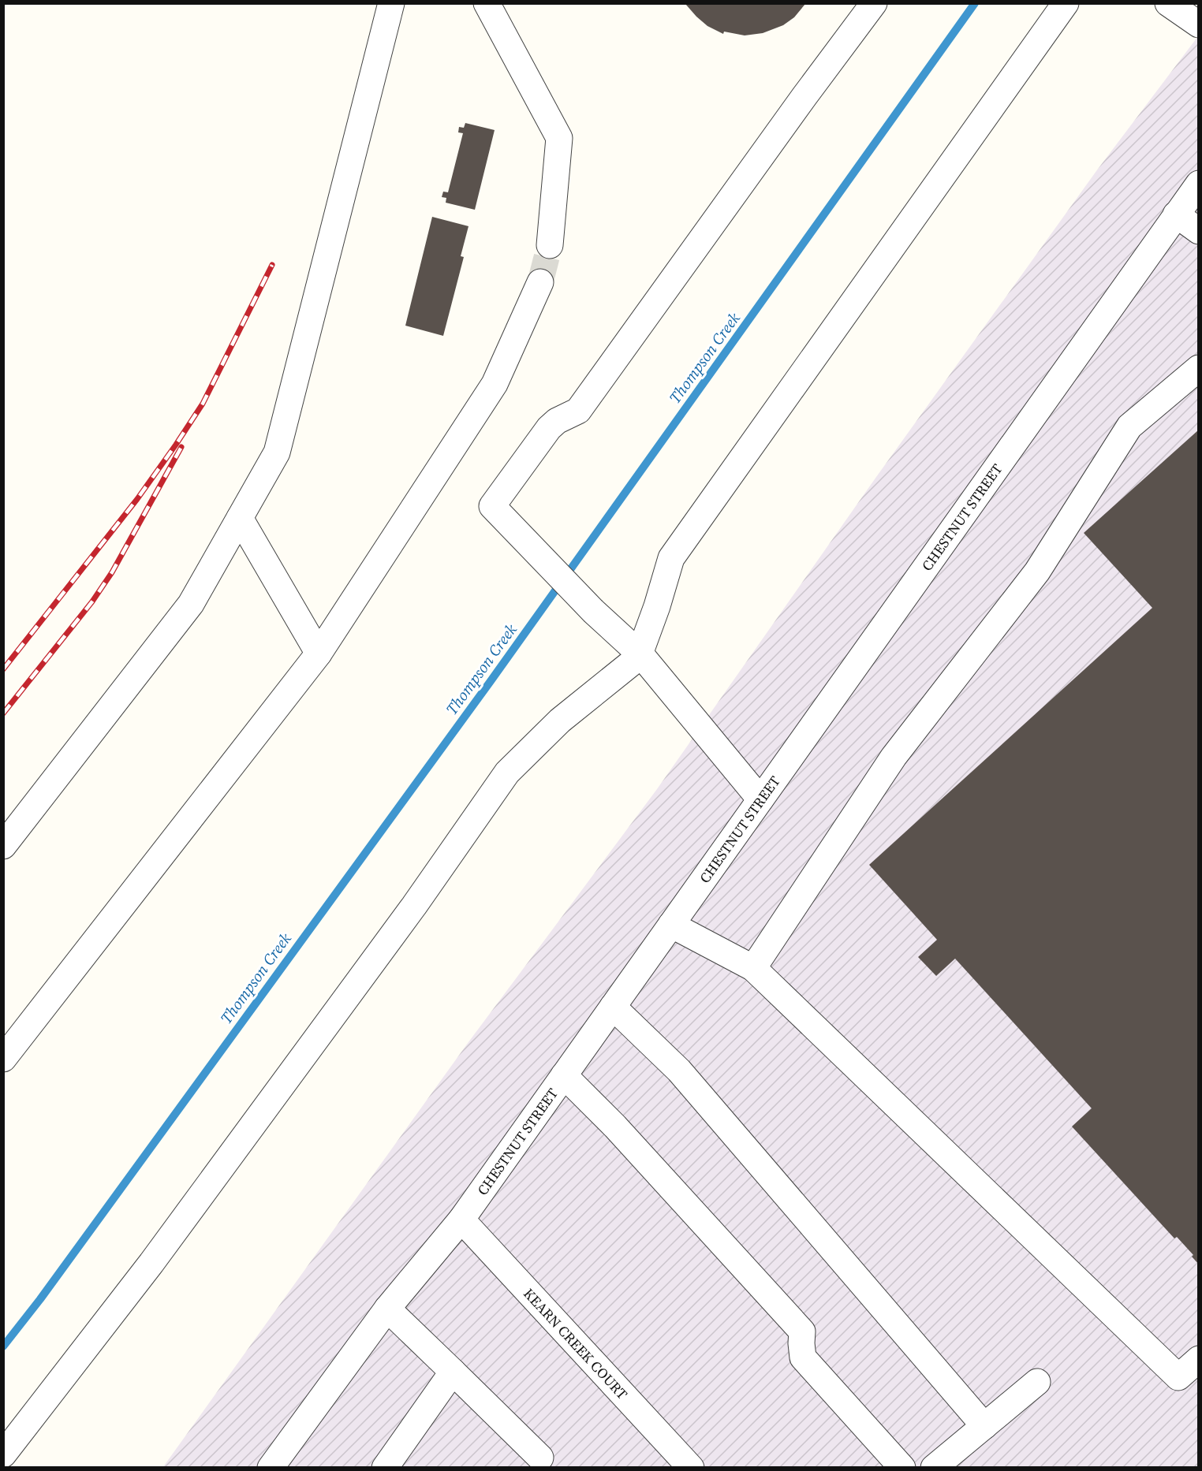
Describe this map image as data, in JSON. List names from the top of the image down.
{
  "streets": {
    "street": ["CHESTNUT STREET", "KEARN CREEK COURT"]
  },
  "crossings": [
    ["CHESTNUT STREET", "KEARN CREEK COURT"]
  ],
  "water": ["Thompson Creek"]
}
